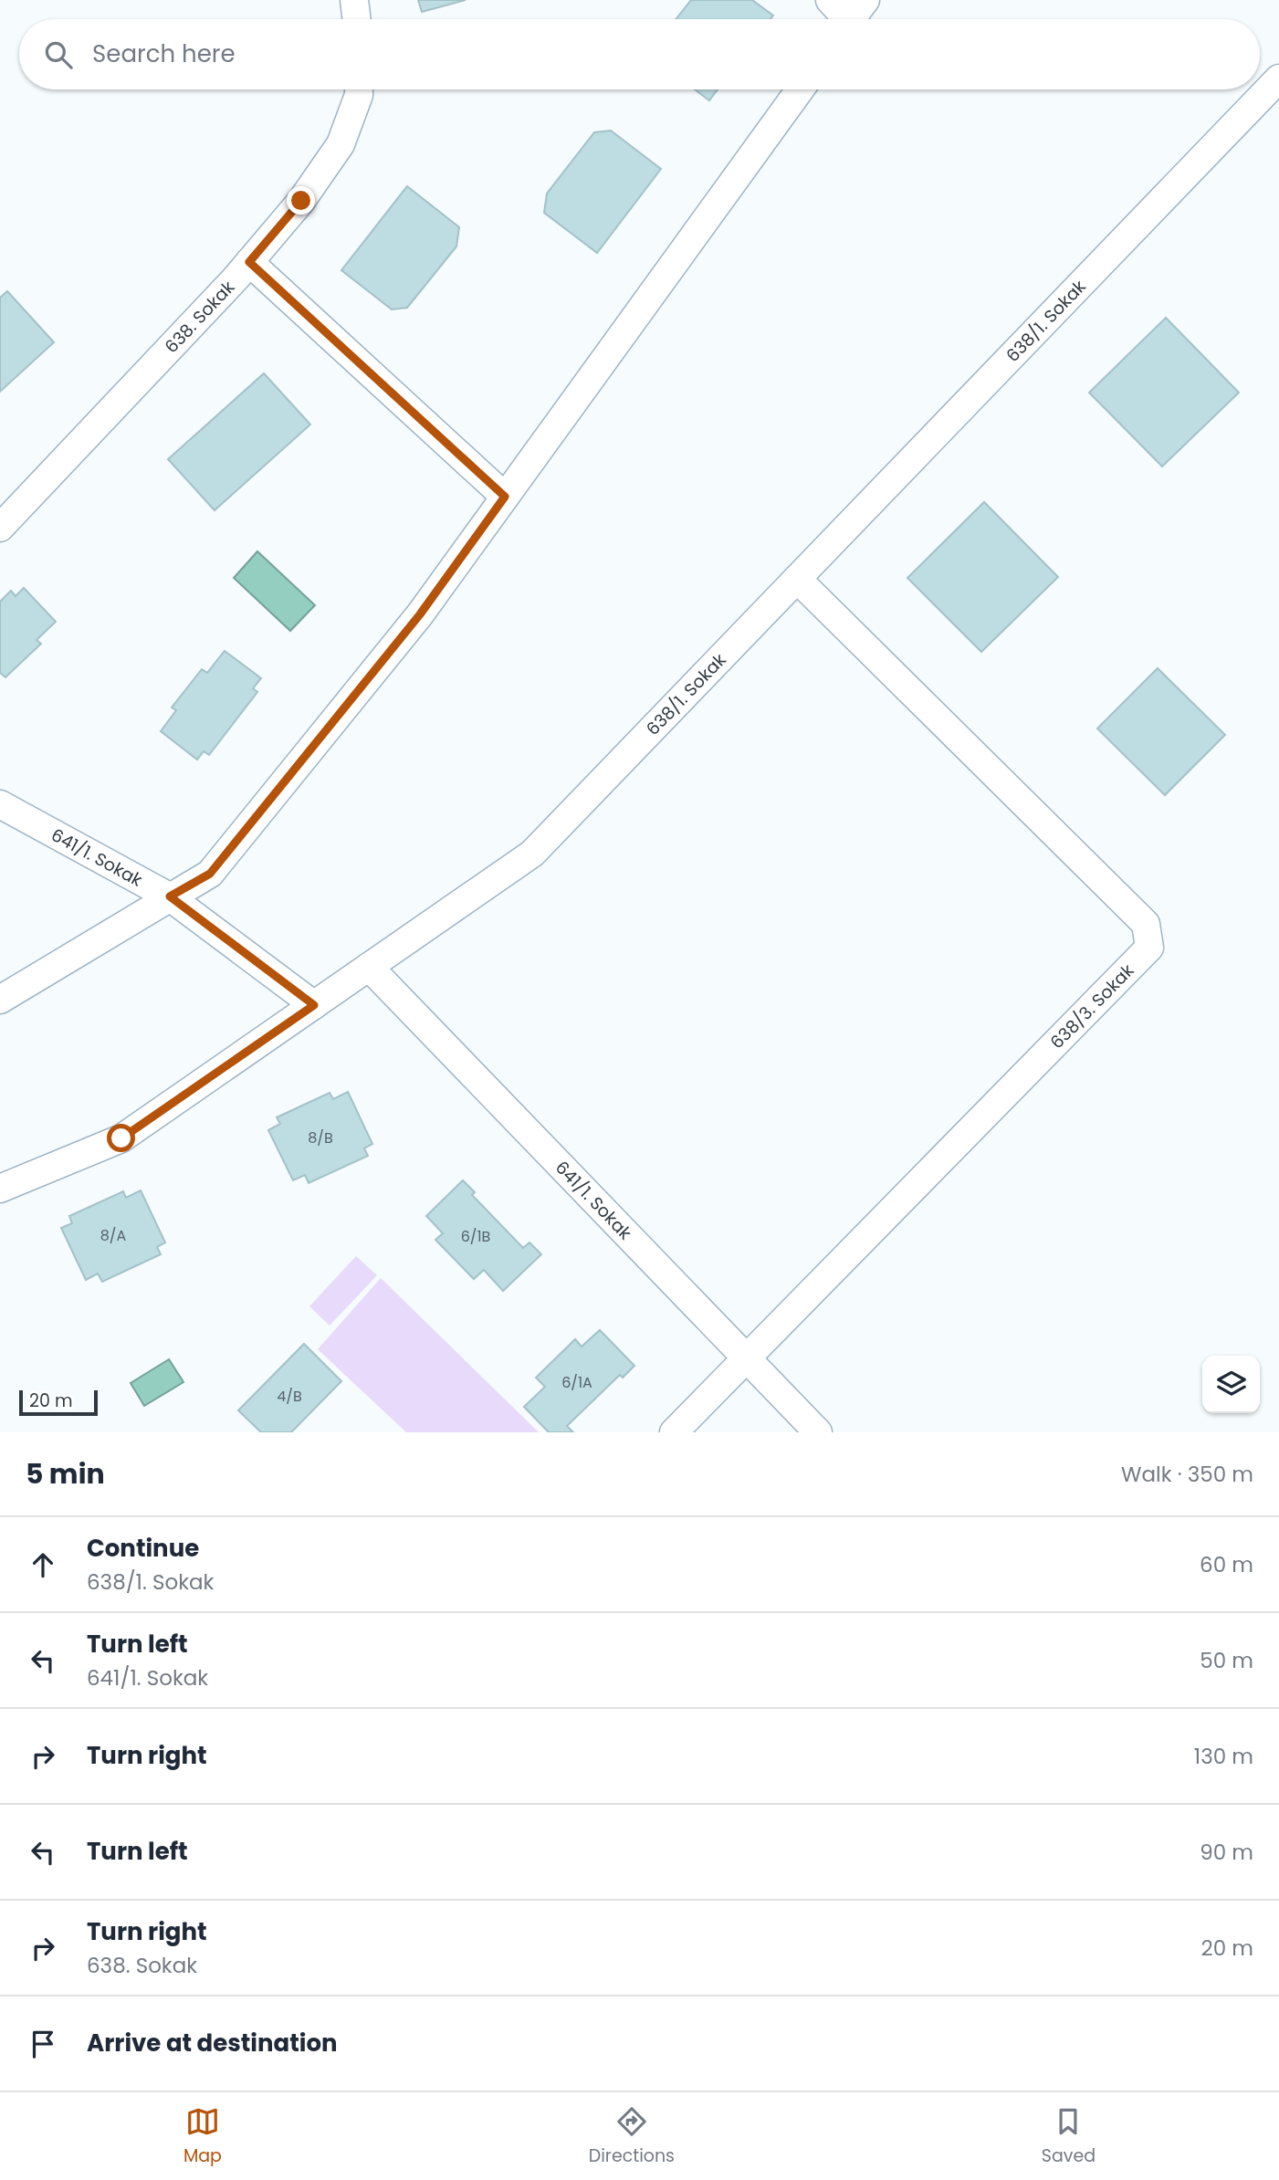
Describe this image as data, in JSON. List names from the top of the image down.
{
  "streets": {
    "street": [
      "638. Sokak",
      "638/1. Sokak",
      "641/1. Sokak",
      "638/3. Sokak"
    ]
  },
  "crossings": [
    ["638/1. Sokak", "641/1. Sokak"],
    ["638/1. Sokak", "638/3. Sokak"],
    ["641/1. Sokak", "638/3. Sokak"]
  ],
  "house_numbers": [
    "8/B",
    "8/A",
    "6/1B",
    "6/1A",
    "4/B"
  ],
  "scale_bar": "20 m",
  "page": {
    "search": "Search here",
    "scale": "20 m",
    "heading": ["5 min", "Walk · 350 m"],
    "list": [
      ["Continue", "638/1. Sokak", "60 m"],
      ["Turn left", "641/1. Sokak", "50 m"],
      ["Turn right", "130 m"],
      ["Turn left", "90 m"],
      ["Turn right", "638. Sokak", "20 m"],
      "Arrive at destination"
    ],
    "nav": ["Map", "Directions", "Saved"]
  }
}
